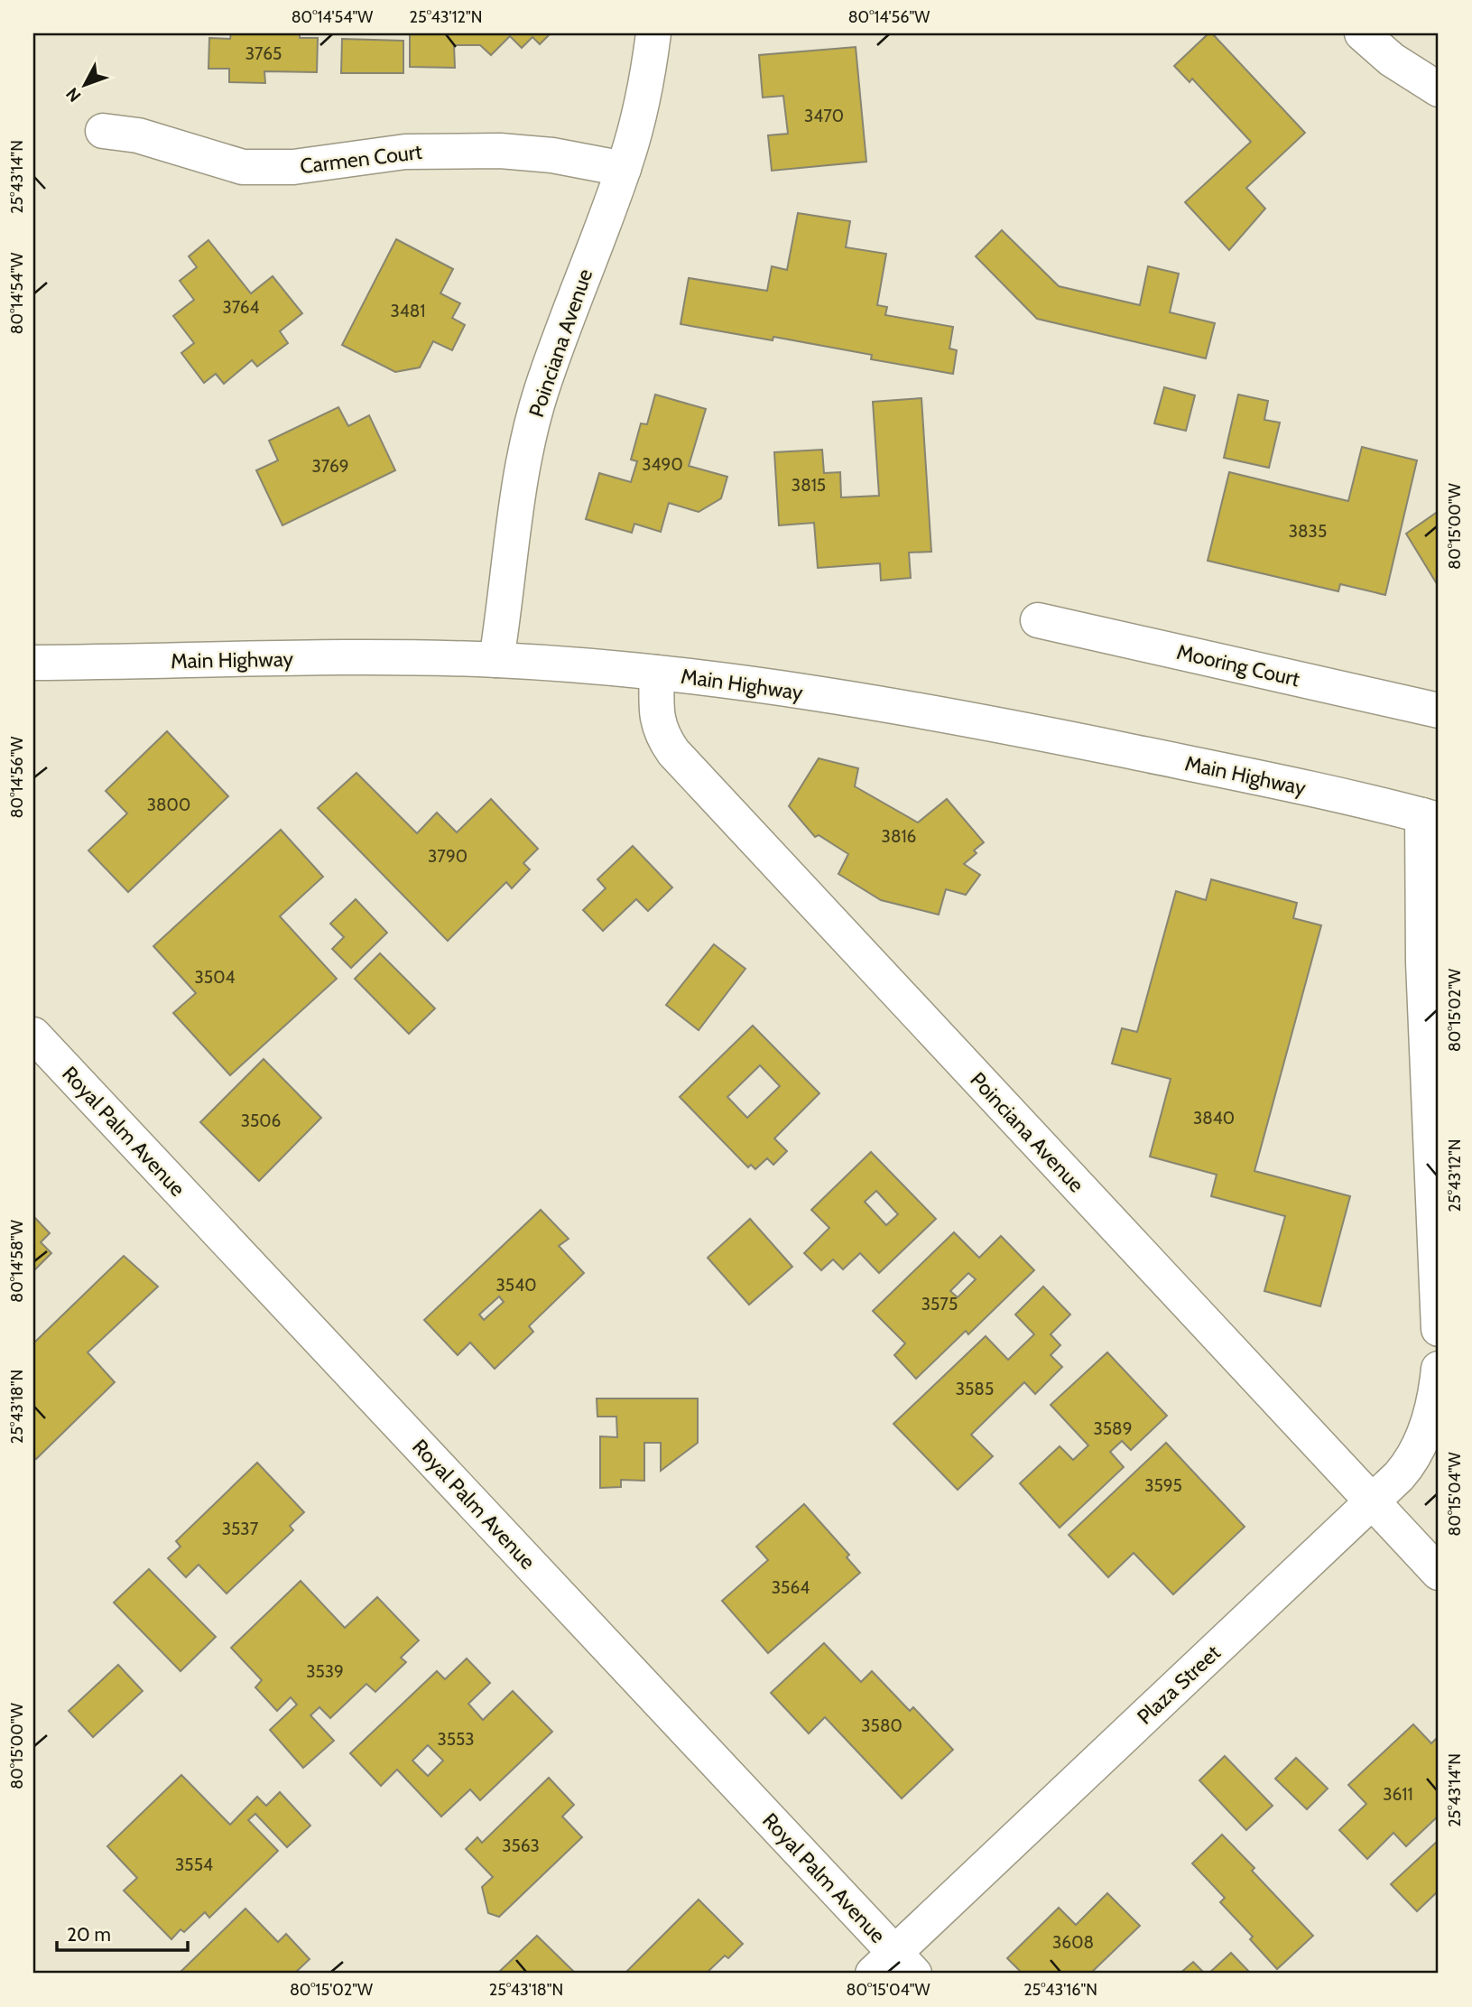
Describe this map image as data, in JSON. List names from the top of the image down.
{
  "streets": {
    "street": [
      "Carmen Court",
      "Poinciana Avenue",
      "Main Highway",
      "Mooring Court",
      "Royal Palm Avenue",
      "Plaza Street"
    ]
  },
  "crossings": [
    ["Carmen Court", "Poinciana Avenue"],
    ["Poinciana Avenue", "Main Highway"],
    ["Poinciana Avenue", "Plaza Street"],
    ["Royal Palm Avenue", "Plaza Street"]
  ],
  "house_numbers": [
    "3765",
    "3470",
    "3764",
    "3481",
    "3490",
    "3769",
    "3815",
    "3835",
    "3800",
    "3816",
    "3790",
    "3504",
    "3840",
    "3506",
    "3540",
    "3575",
    "3585",
    "3589",
    "3595",
    "3537",
    "3564",
    "3539",
    "3580",
    "3553",
    "3611",
    "3563",
    "3554",
    "3608"
  ],
  "scale_bar": "20 m",
  "north": "bottom left",
  "coordinates": [
    "80°14'54\"W",
    "25°43'12\"N",
    "80°14'56\"W",
    "25°43'14\"N",
    "80°15'00\"W",
    "80°15'02\"W",
    "80°14'58\"W",
    "25°43'18\"N",
    "80°15'04\"W",
    "25°43'16\"N"
  ]
}
